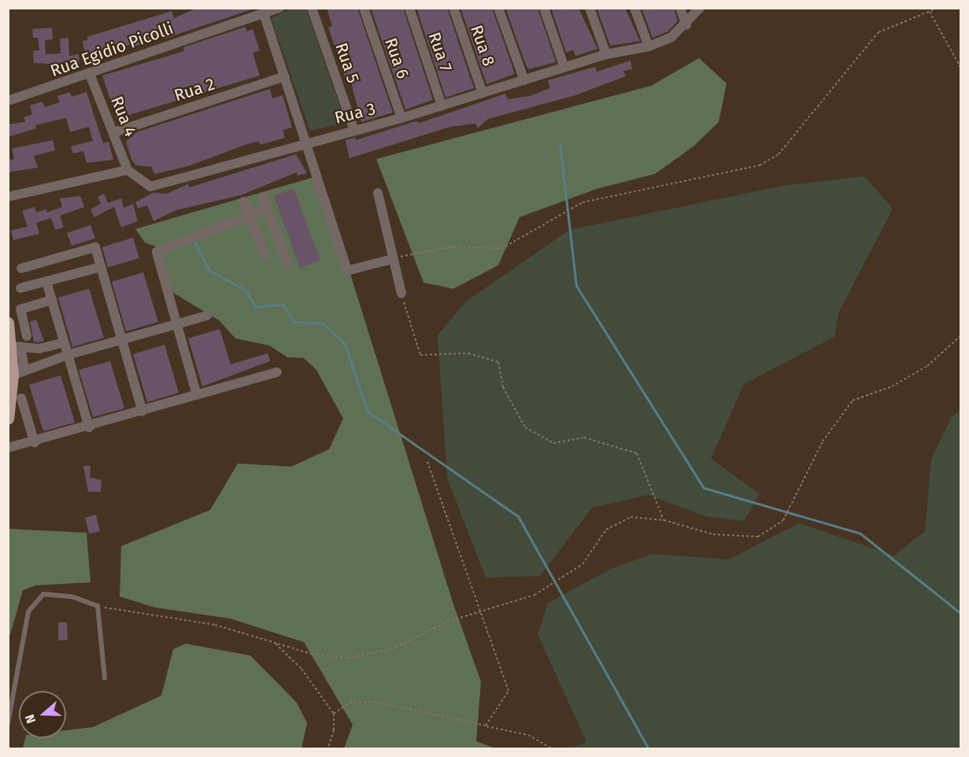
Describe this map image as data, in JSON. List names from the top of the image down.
{
  "streets": {
    "street": [
      "Rua 8",
      "Rua Egidio Picolli",
      "Rua 7",
      "Rua 6",
      "Rua 5",
      "Rua 2",
      "Rua 3",
      "Rua 4"
    ]
  },
  "crossings": [
    ["Rua 8", "Rua 3"],
    ["Rua Egidio Picolli", "Rua 4"],
    ["Rua 7", "Rua 3"],
    ["Rua 6", "Rua 3"],
    ["Rua 5", "Rua 3"],
    ["Rua 2", "Rua 4"],
    ["Rua 3", "Rua 4"]
  ],
  "north": "left"
}
